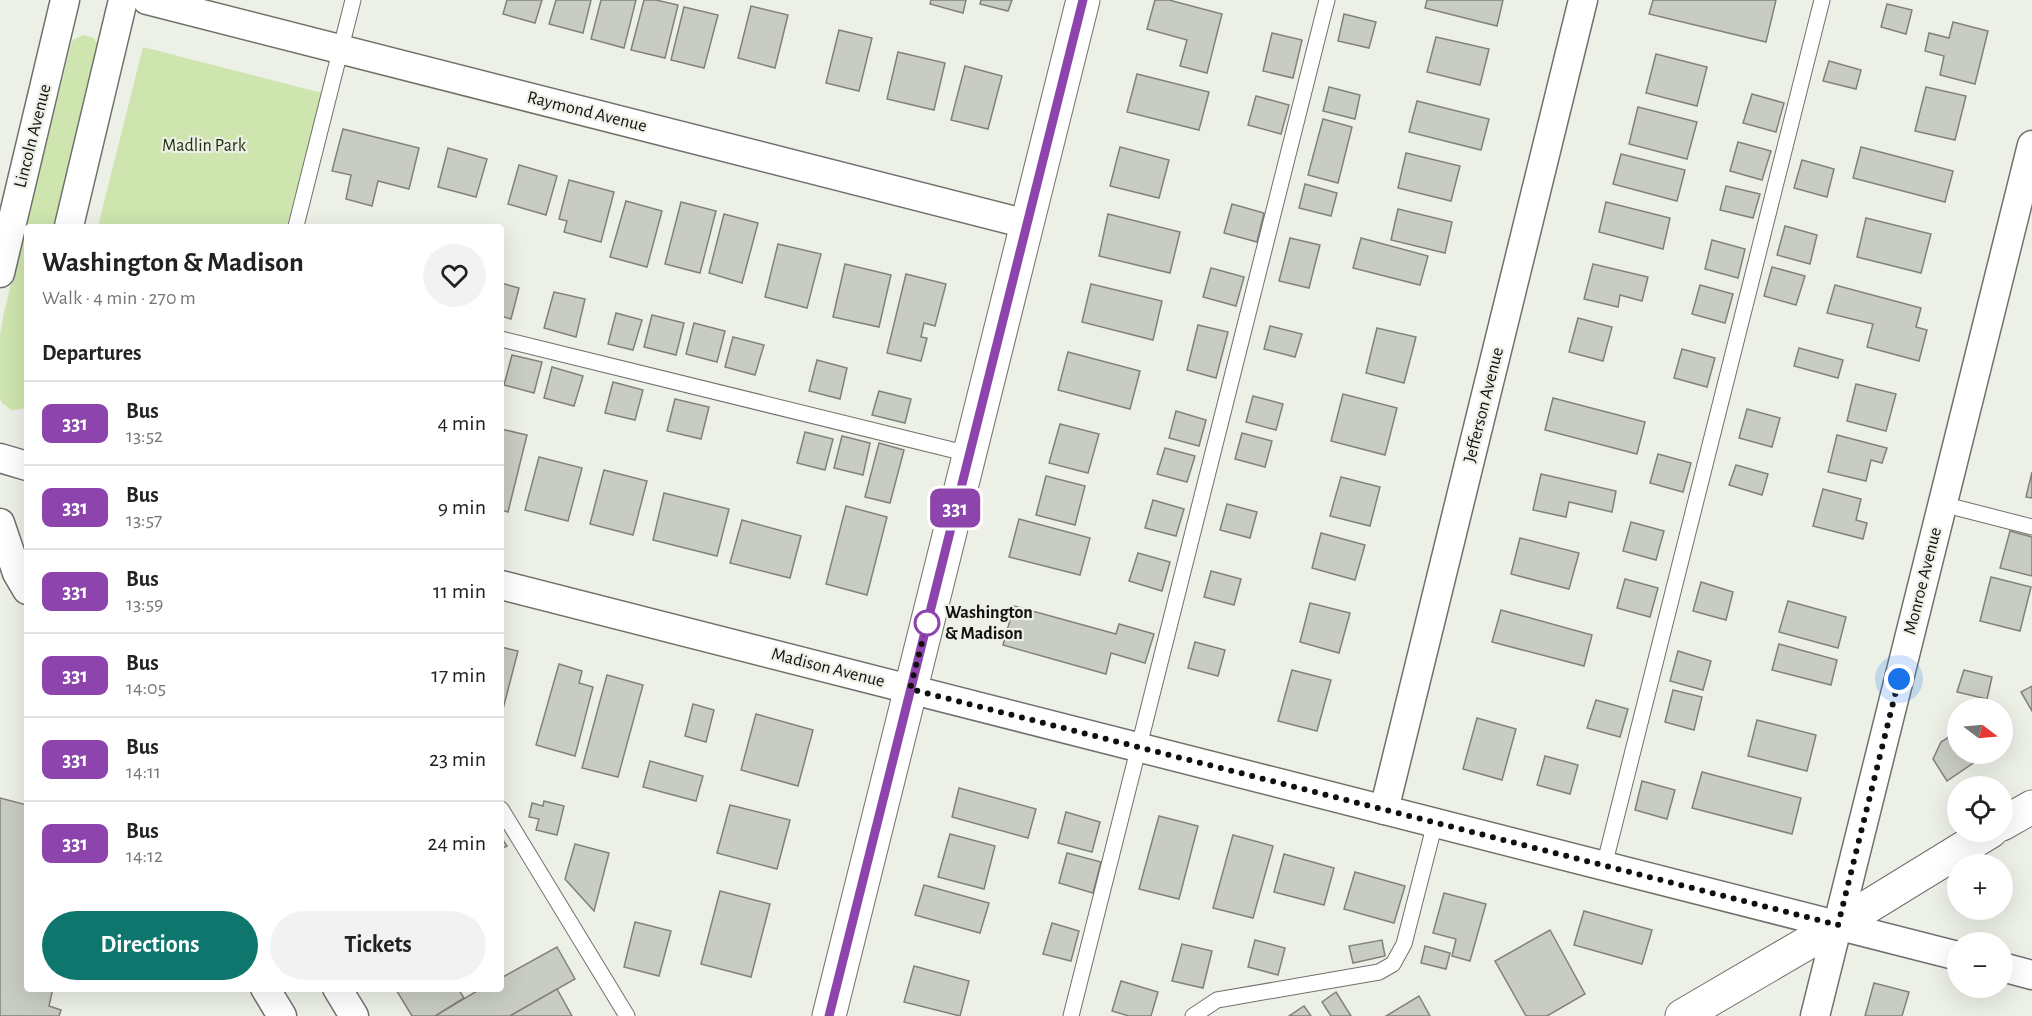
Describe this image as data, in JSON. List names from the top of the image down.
{
  "streets": {
    "street": [
      "Raymond Avenue",
      "Lincoln Avenue",
      "Jefferson Avenue",
      "Monroe Avenue",
      "Madison Avenue"
    ]
  },
  "crossings": [
    ["Jefferson Avenue", "Madison Avenue"],
    ["Monroe Avenue", "Madison Avenue"]
  ],
  "parks": ["Madlin Park"],
  "places": ["Washington & Madison"],
  "lines": ["bus line 331"],
  "north": "right",
  "page": {
    "on_map": "331",
    "heading": [
      ["Washington & Madison", "Walk · 4 min · 270 m"],
      "Departures"
    ],
    "list": [
      {
        "mark": "331",
        "name": "Bus",
        "note": "13:52",
        "value": "4 min"
      },
      {
        "mark": "331",
        "name": "Bus",
        "note": "13:57",
        "value": "9 min"
      },
      {
        "mark": "331",
        "name": "Bus",
        "note": "13:59",
        "value": "11 min"
      },
      {
        "mark": "331",
        "name": "Bus",
        "note": "14:05",
        "value": "17 min"
      },
      {
        "mark": "331",
        "name": "Bus",
        "note": "14:11",
        "value": "23 min"
      },
      {
        "mark": "331",
        "name": "Bus",
        "note": "14:12",
        "value": "24 min"
      }
    ],
    "map_buttons": ["+", "−"],
    "buttons": ["Directions", "Tickets"]
  }
}
